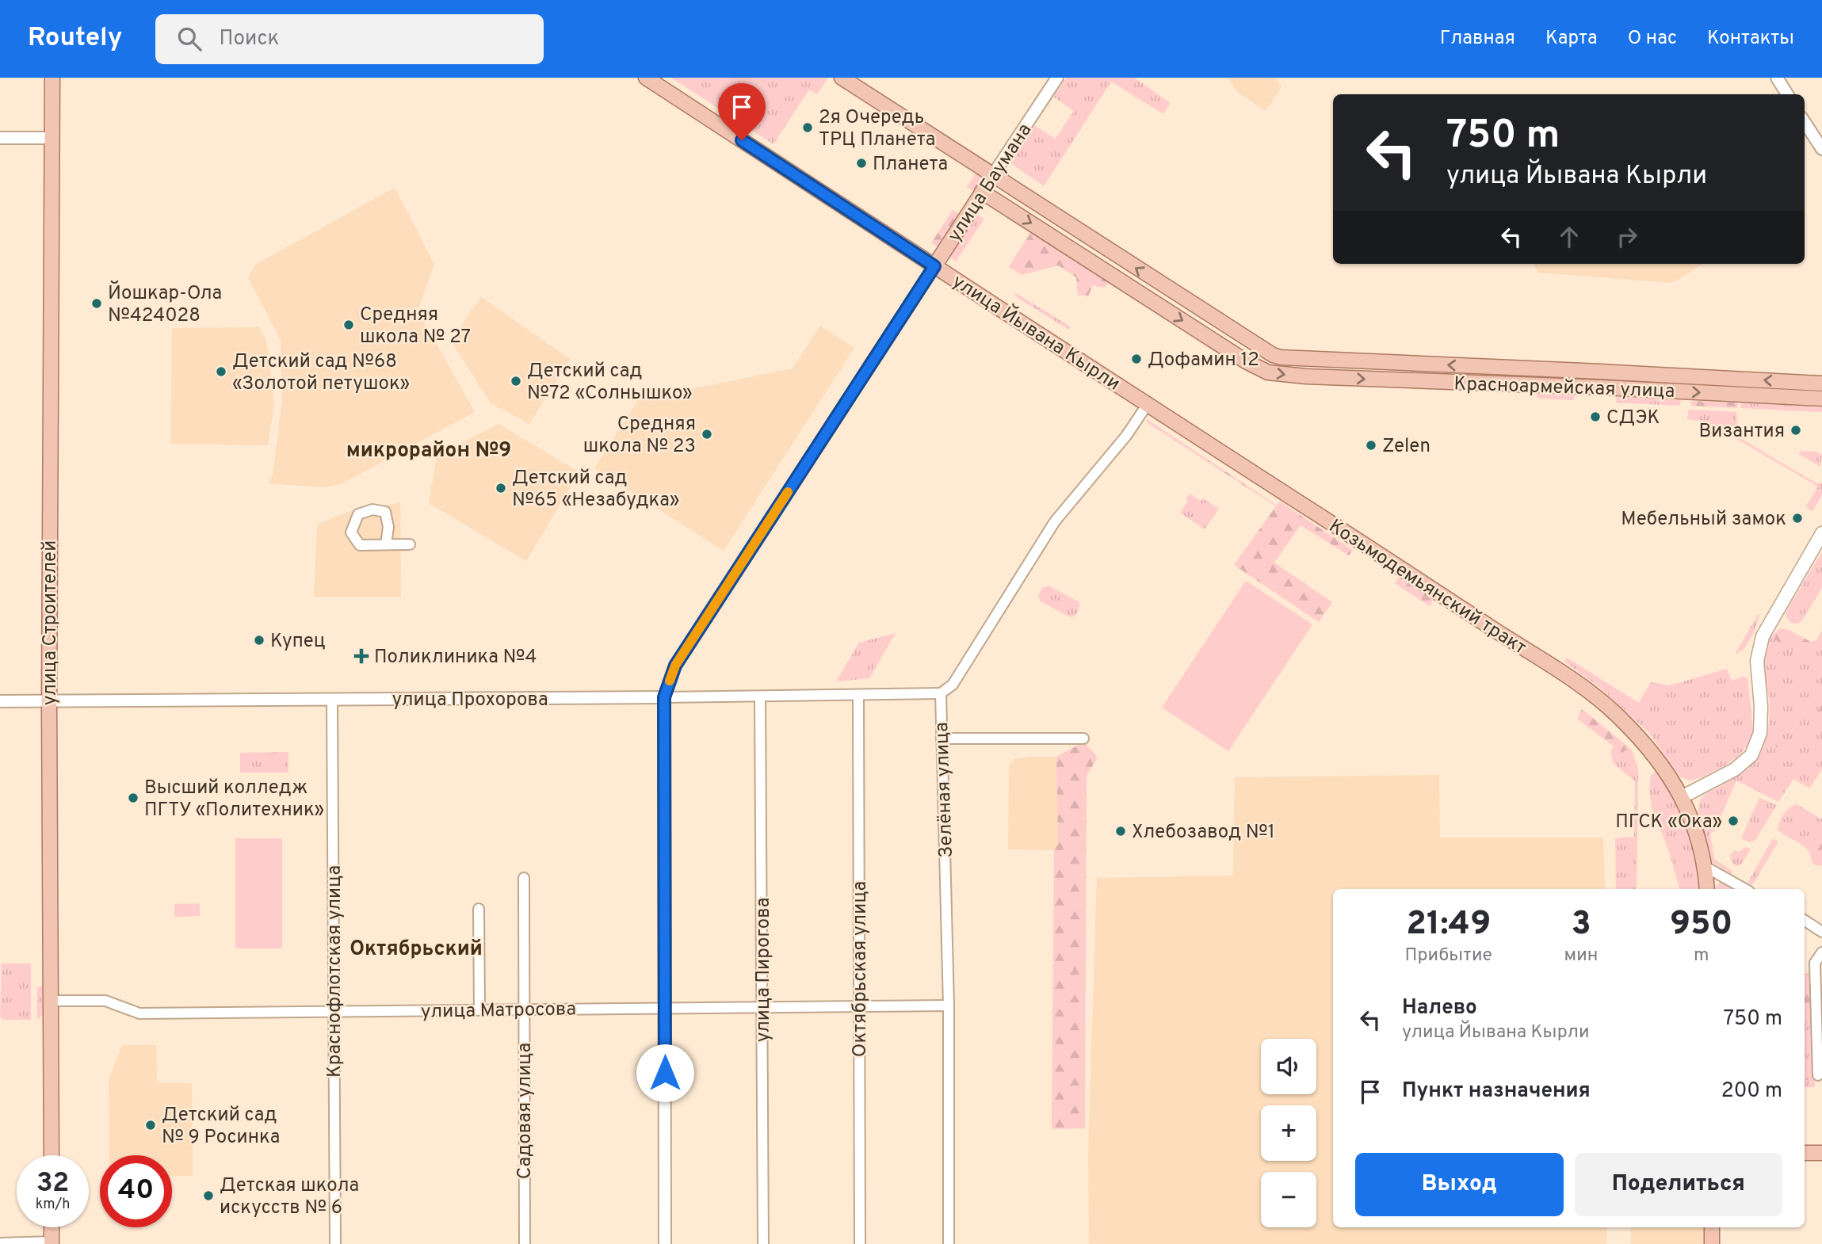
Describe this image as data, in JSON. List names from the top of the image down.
{
  "streets": {
    "main road": [
      "улица Баумана",
      "улица Йывана Кырли",
      "Красноармейская улица",
      "Козьмодемьянский тракт",
      "улица Строителей"
    ],
    "street": [
      "улица Прохорова",
      "Зелёная улица",
      "Октябрьская улица",
      "улица Пирогова",
      "Краснофлотская улица",
      "улица Матросова",
      "Садовая улица"
    ]
  },
  "crossings": [
    ["улица Баумана", "улица Йывана Кырли"],
    ["улица Баумана", "улица Прохорова"],
    ["улица Баумана", "улица Матросова"],
    ["улица Йывана Кырли", "Козьмодемьянский тракт"],
    ["улица Йывана Кырли", "Зелёная улица"],
    ["Козьмодемьянский тракт", "Зелёная улица"],
    ["улица Строителей", "улица Прохорова"],
    ["улица Строителей", "улица Матросова"],
    ["улица Прохорова", "Зелёная улица"],
    ["улица Прохорова", "Октябрьская улица"],
    ["улица Прохорова", "улица Пирогова"],
    ["улица Прохорова", "Краснофлотская улица"],
    ["Зелёная улица", "улица Матросова"],
    ["Октябрьская улица", "улица Матросова"],
    ["улица Пирогова", "улица Матросова"],
    ["Краснофлотская улица", "улица Матросова"],
    ["улица Матросова", "Садовая улица"]
  ],
  "districts": ["микрорайон №9", "Октябрьский"],
  "places": {
    "other": [
      "2я Очередь ТРЦ Планета",
      "Планета",
      "Йошкар-Ола №424028",
      "Средняя школа № 27",
      "Дофамин 12",
      "Детский сад №68 «Золотой петушок»",
      "Детский сад №72 «Солнышко»",
      "СДЭК",
      "Византия",
      "Средняя школа № 23",
      "Zelen",
      "Детский сад №65 «Незабудка»",
      "Мебельный замок",
      "Купец",
      "Высший колледж ПГТУ «Политехник»",
      "ПГСК «Ока»",
      "Хлебозавод №1",
      "Детский сад № 9 Росинка",
      "Детская школа искусств № 6"
    ],
    "health": ["Поликлиника №4"]
  },
  "page": {
    "header": "Routely",
    "search": "Поиск",
    "nav": [
      "Главная",
      "Карта",
      "О нас",
      "Контакты"
    ],
    "turn": ["750 m", "улица Йывана Кырли"],
    "eta": [
      "21:49",
      "Прибытие",
      "3",
      "мин",
      "950",
      "m"
    ],
    "list": [
      {
        "name": "Налево",
        "note": "улица Йывана Кырли",
        "value": "750 m"
      },
      {
        "name": "Пункт назначения",
        "value": "200 m"
      }
    ],
    "map_buttons": ["+", "−"],
    "buttons": ["Выход", "Поделиться"],
    "speed": "32 km/h",
    "limit": "40"
  }
}
